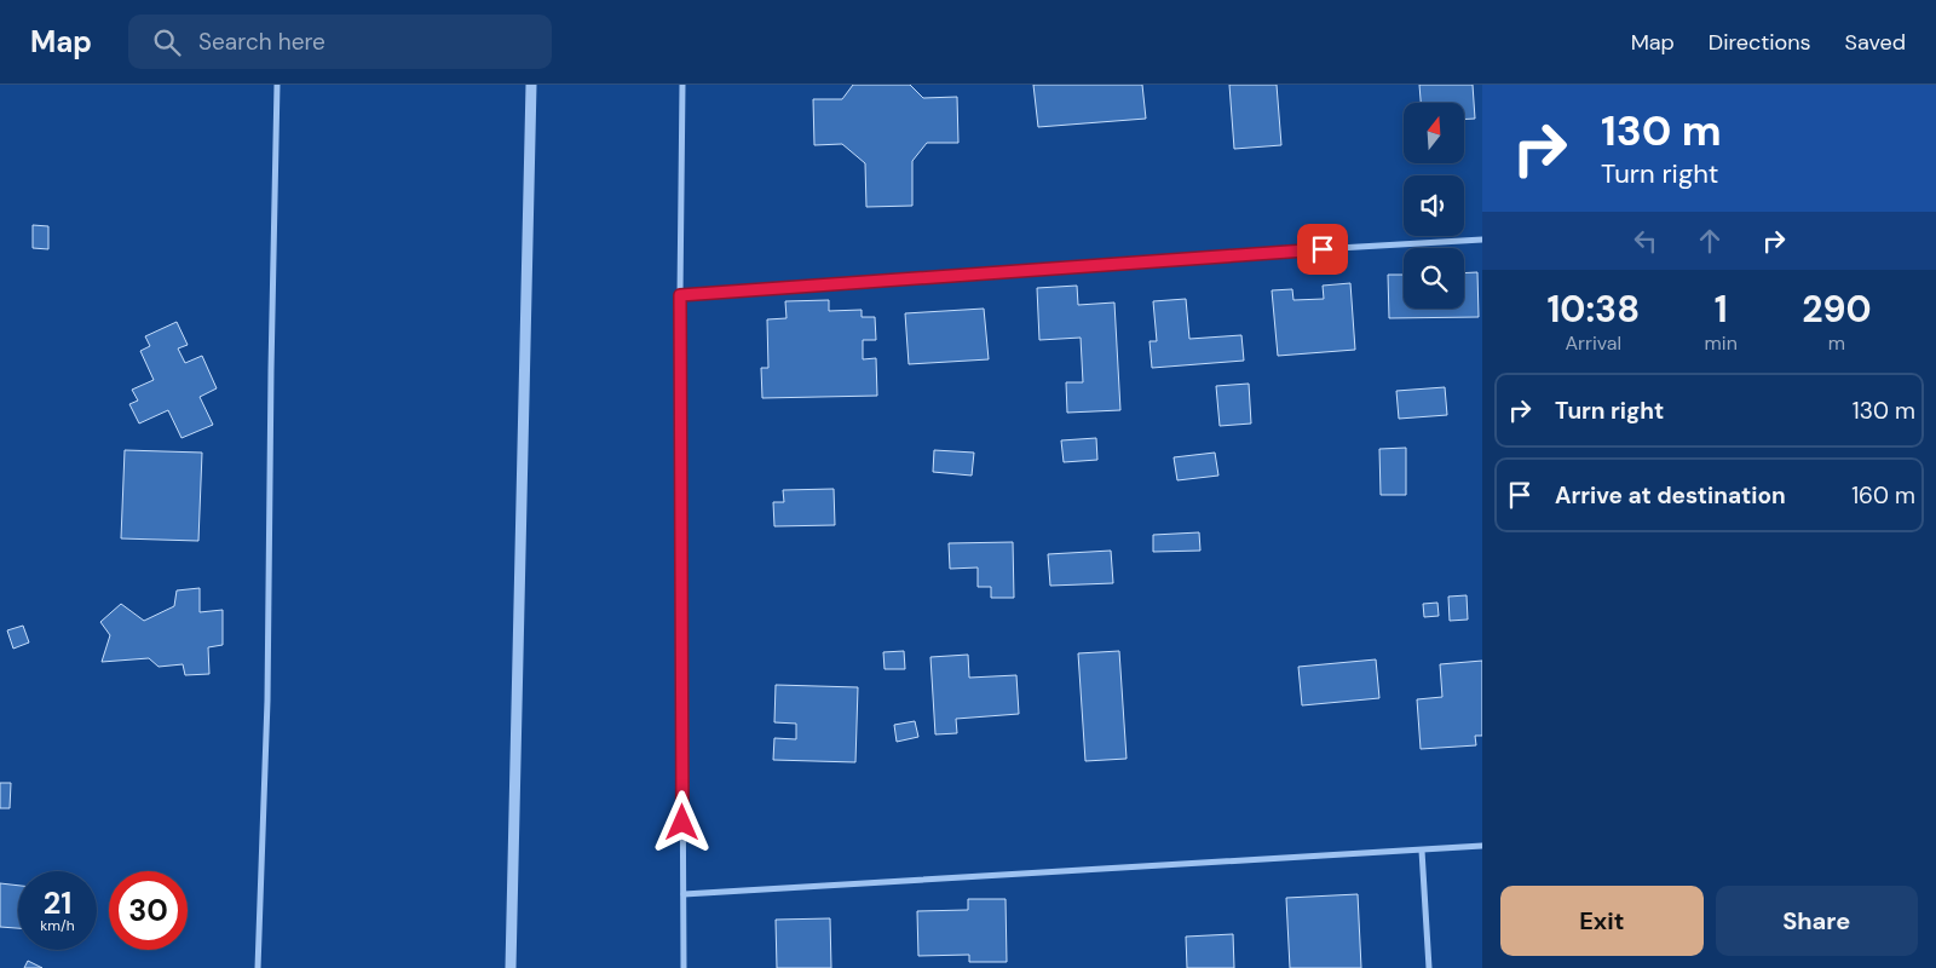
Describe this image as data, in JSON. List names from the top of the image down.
{
  "north": "top",
  "page": {
    "header": "Map",
    "search": "Search here",
    "nav": ["Map", "Directions", "Saved"],
    "turn": ["130 m", "Turn right"],
    "eta": [
      "10:38",
      "Arrival",
      "1",
      "min",
      "290",
      "m"
    ],
    "list": [
      {
        "name": "Turn right",
        "value": "130 m"
      },
      {
        "name": "Arrive at destination",
        "value": "160 m"
      }
    ],
    "speed": "21 km/h",
    "limit": "30",
    "buttons": ["Exit", "Share"]
  }
}
